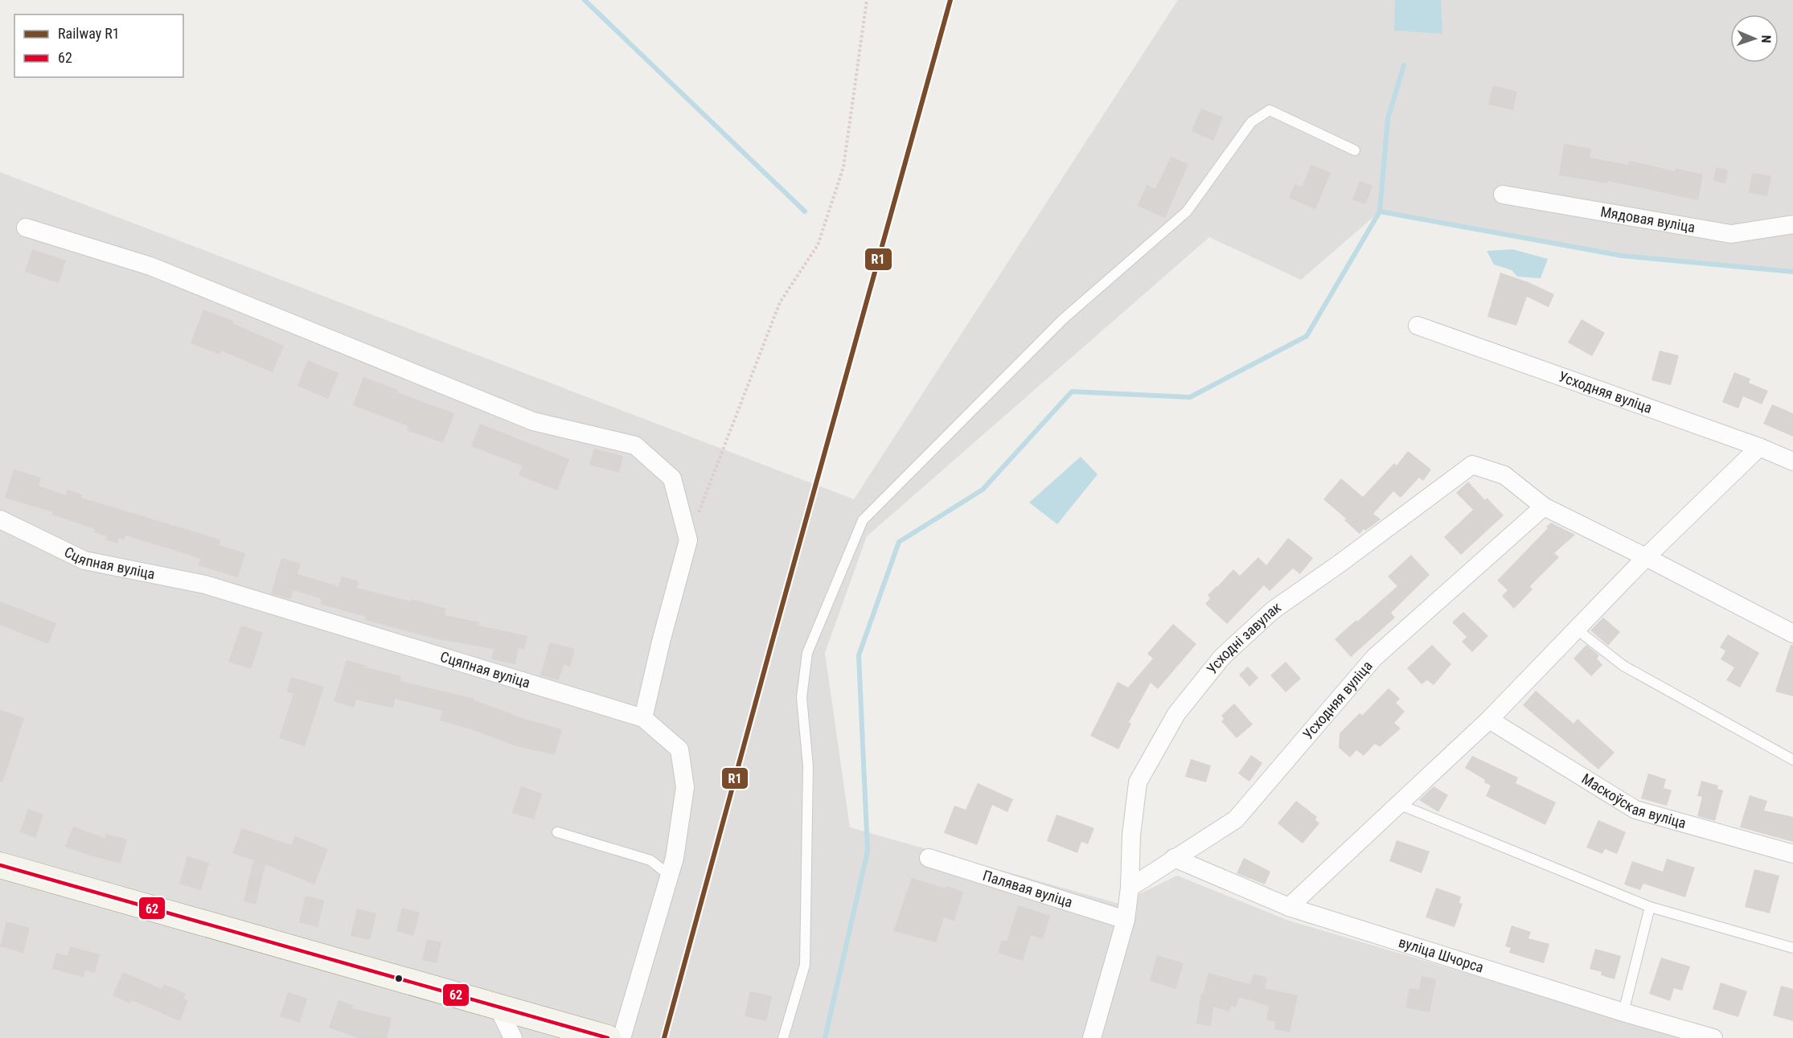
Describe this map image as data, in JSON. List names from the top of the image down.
{
  "streets": {
    "street": [
      "Мядовая вуліца",
      "Усходняя вуліца",
      "Сцяпная вуліца",
      "Усходні завулак",
      "Маскоўская вуліца",
      "Палявая вуліца",
      "вуліца Шчорса"
    ]
  },
  "crossings": [
    ["Усходняя вуліца", "Усходні завулак"],
    ["Усходняя вуліца", "вуліца Шчорса"],
    ["Усходні завулак", "Палявая вуліца"]
  ],
  "lines": ["rail line R1", "transit line 62"],
  "legend": ["Railway R1", "62"],
  "north": "right"
}
